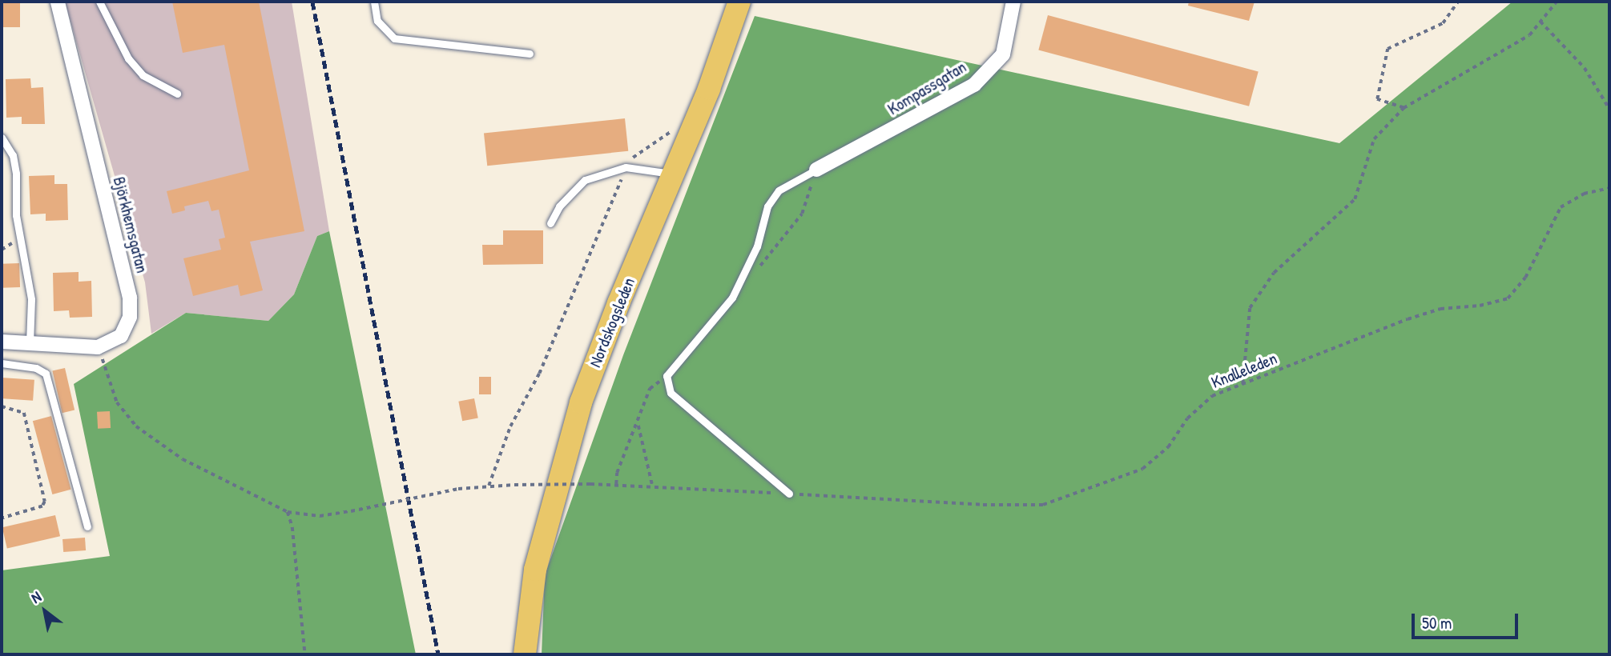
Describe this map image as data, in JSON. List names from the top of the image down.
{
  "streets": {
    "main road": ["Nordskogsleden"],
    "street": ["Kompassgatan", "Björkhemsgatan"],
    "path": ["Knalleleden"]
  },
  "crossings": [
    ["Björkhemsgatan", "Knalleleden"]
  ],
  "scale_bar": "50 m",
  "north": "top left"
}
